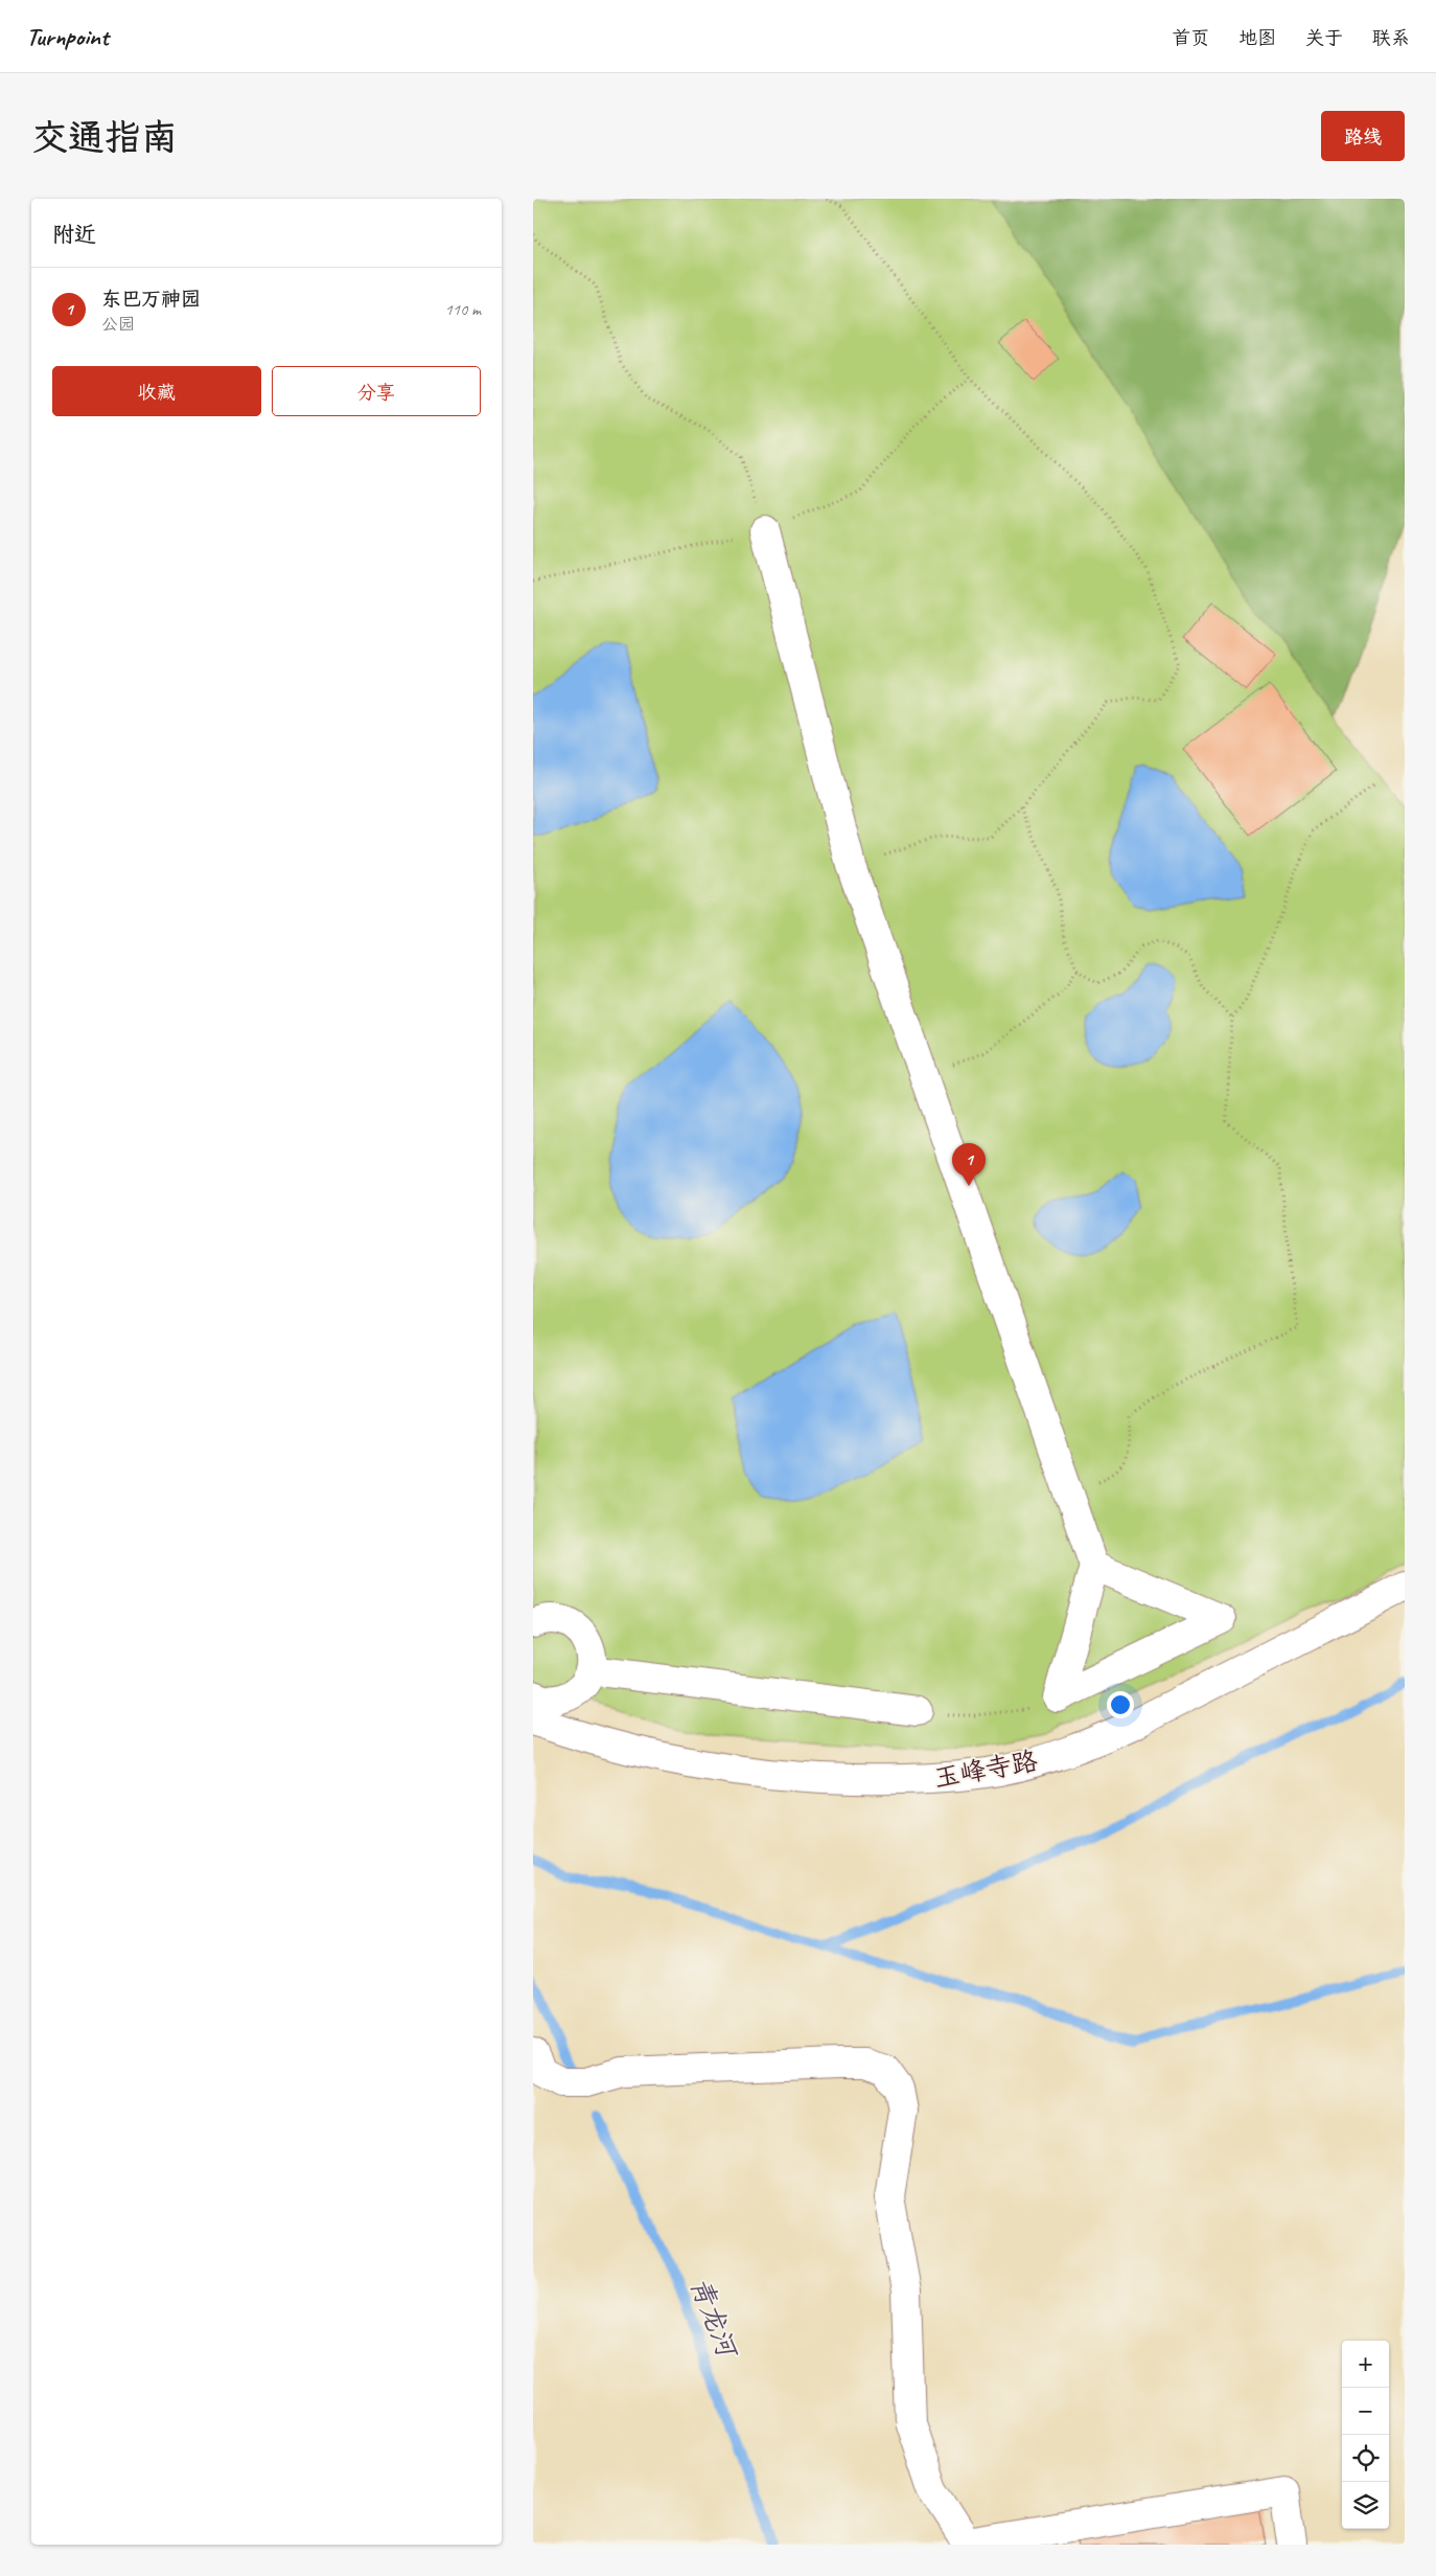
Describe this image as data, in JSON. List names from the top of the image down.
{
  "streets": {
    "street": ["玉峰寺路"]
  },
  "water": ["青龙河"],
  "page": {
    "header": "Turnpoint",
    "nav": [
      "首页",
      "地图",
      "关于",
      "联系"
    ],
    "buttons": [
      "路线",
      ["收藏", "分享"]
    ],
    "title": "交通指南",
    "heading": "附近",
    "list": [
      {
        "mark": "1",
        "name": "东巴万神园",
        "note": "公园",
        "value": "110 m"
      }
    ],
    "pins": "1",
    "map_buttons": ["+", "−"]
  }
}
